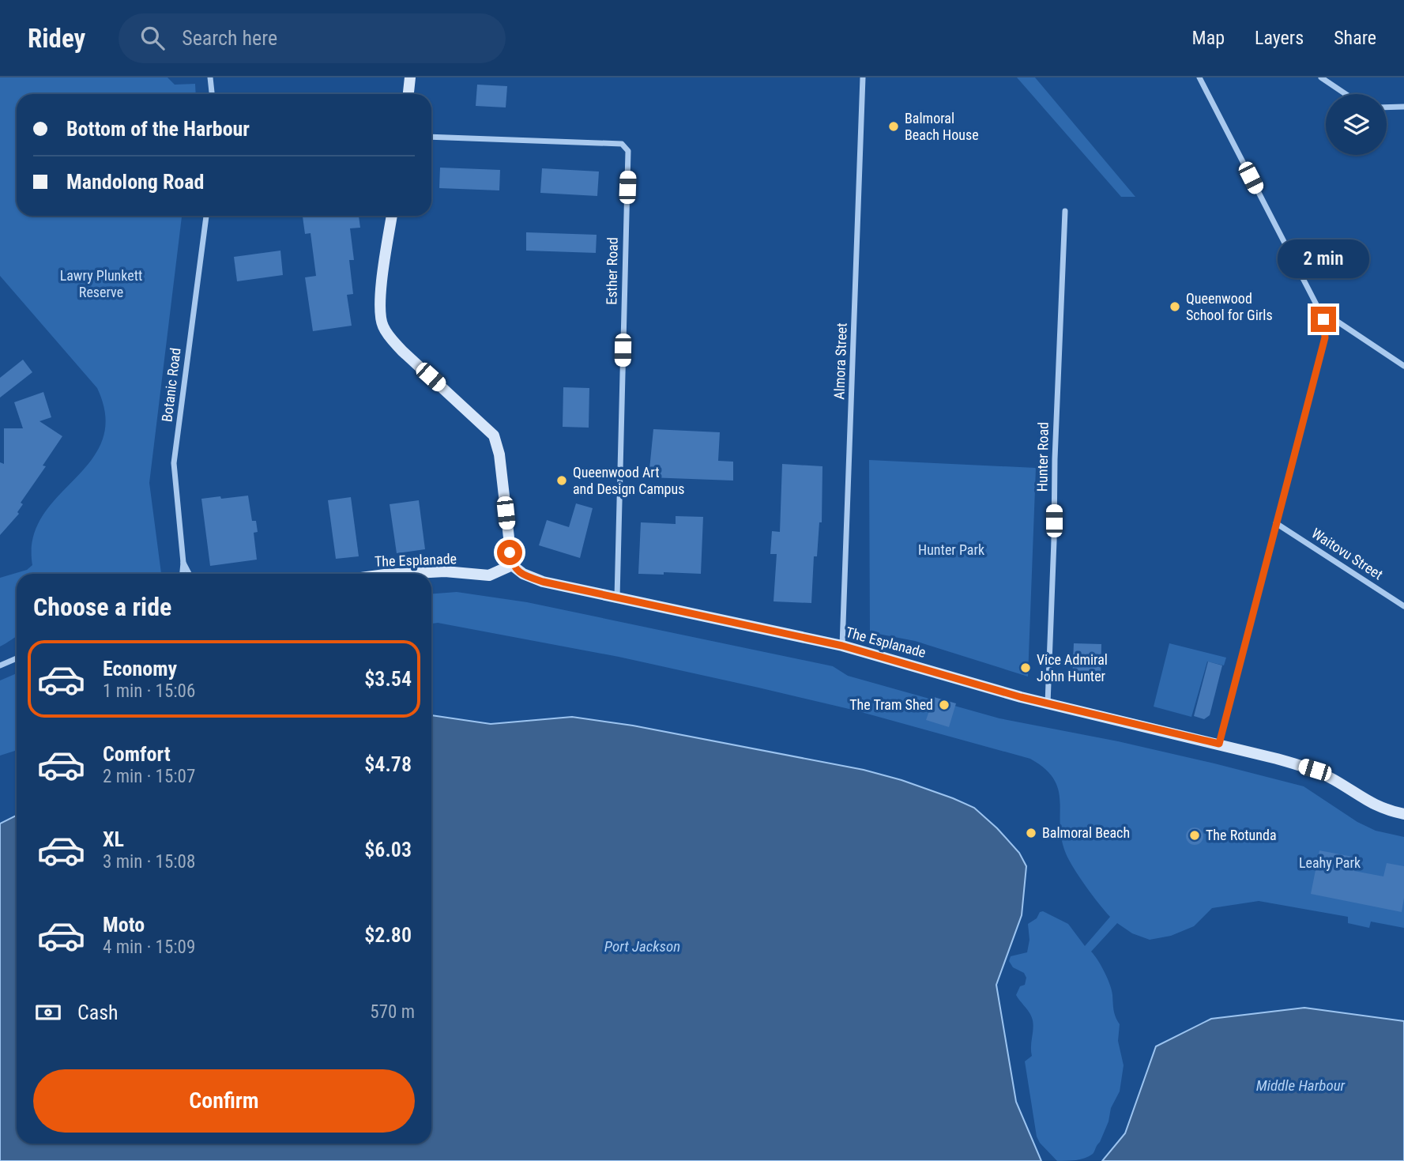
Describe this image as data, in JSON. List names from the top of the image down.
{
  "streets": {
    "street": [
      "Esther Road",
      "Almora Street",
      "Botanic Road",
      "Hunter Road",
      "Waitovu Street",
      "The Esplanade"
    ]
  },
  "crossings": [
    ["Esther Road", "The Esplanade"],
    ["Almora Street", "The Esplanade"],
    ["Hunter Road", "The Esplanade"]
  ],
  "water": ["Port Jackson", "Middle Harbour"],
  "parks": ["Lawry Plunkett Reserve", "Hunter Park", "Leahy Park"],
  "places": [
    "Balmoral Beach House",
    "Queenwood School for Girls",
    "Queenwood Art and Design Campus",
    "Vice Admiral John Hunter",
    "The Tram Shed",
    "Balmoral Beach",
    "The Rotunda"
  ],
  "page": {
    "header": "Ridey",
    "search": "Search here",
    "nav": ["Map", "Layers", "Share"],
    "banner": ["Bottom of the Harbour", "Mandolong Road"],
    "bubble": "2 min",
    "heading": "Choose a ride",
    "list": [
      {
        "name": "Economy",
        "note": "1 min · 15:06",
        "value": "$3.54"
      },
      {
        "name": "Comfort",
        "note": "2 min · 15:07",
        "value": "$4.78"
      },
      {
        "name": "XL",
        "note": "3 min · 15:08",
        "value": "$6.03"
      },
      {
        "name": "Moto",
        "note": "4 min · 15:09",
        "value": "$2.80"
      }
    ],
    "pay": ["Cash", "570 m"],
    "buttons": "Confirm"
  }
}
